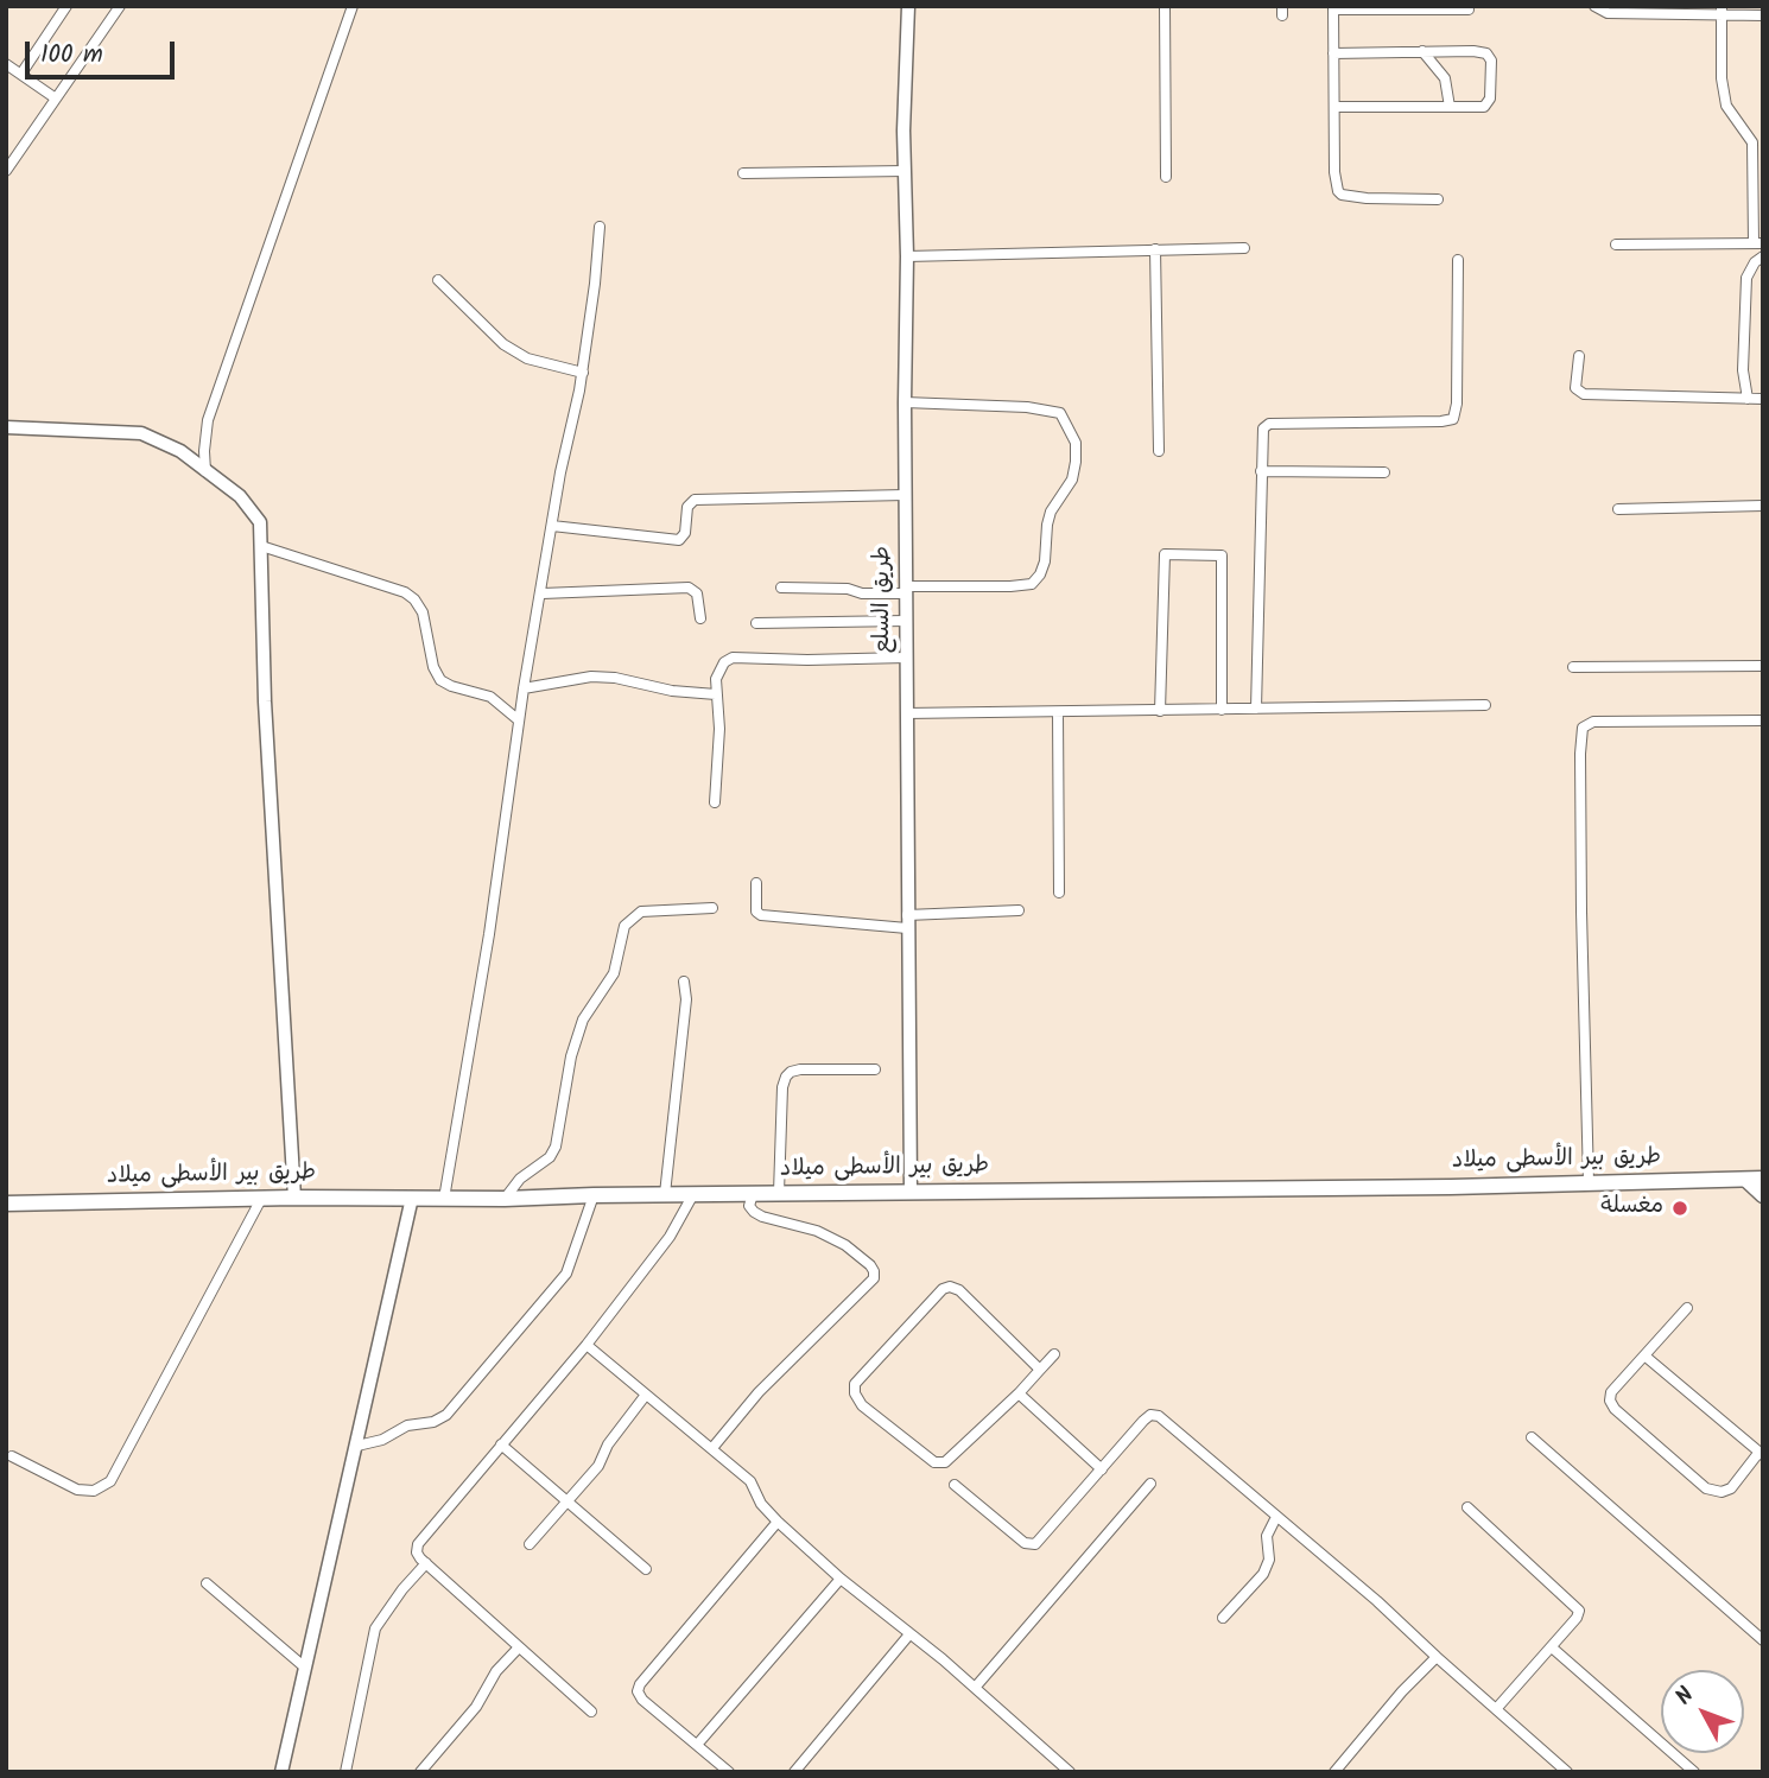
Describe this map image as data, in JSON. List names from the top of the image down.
{
  "streets": {
    "main road": ["طريق بير الأسطى ميلاد"],
    "street": ["طريق السلع"]
  },
  "crossings": [
    ["طريق السلع", "طريق بير الأسطى ميلاد"]
  ],
  "places": ["مغسلة"],
  "scale_bar": "100 m",
  "north": "top left"
}
